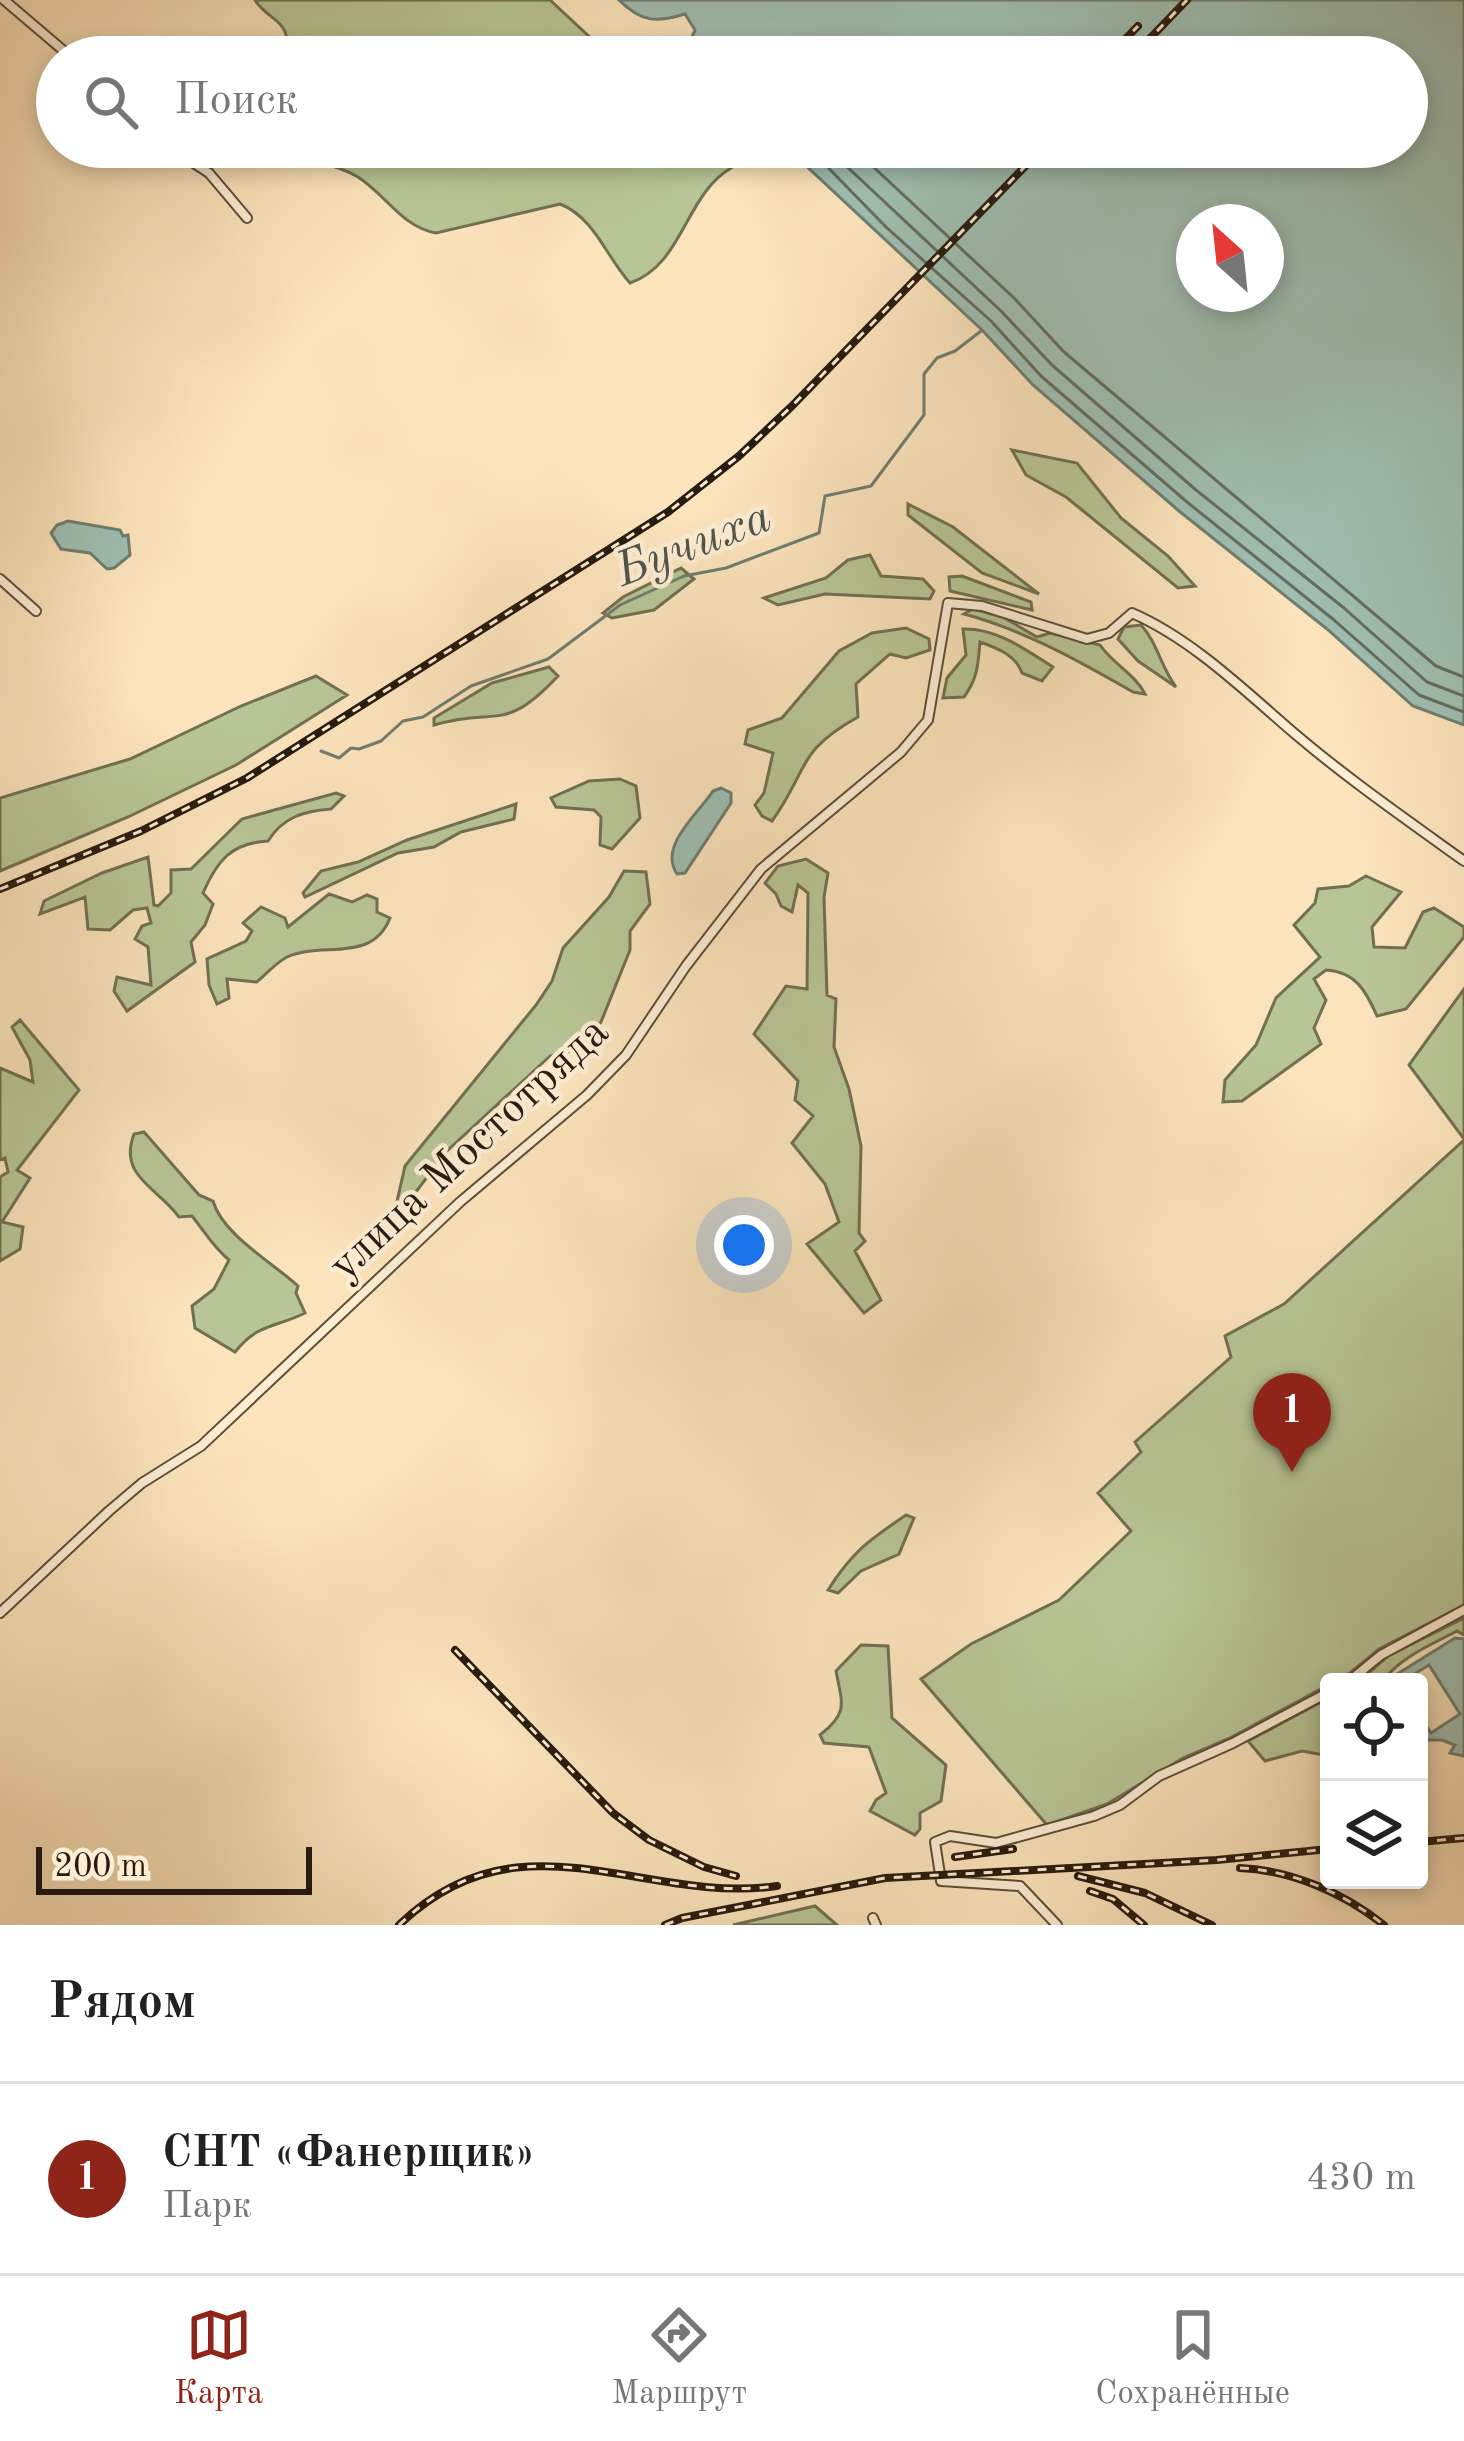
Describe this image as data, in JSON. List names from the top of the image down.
{
  "streets": {
    "street": ["улица Мостотряда"]
  },
  "water": ["Бучиха"],
  "scale_bar": "200 m",
  "north": "top left",
  "page": {
    "search": "Поиск",
    "pins": "1",
    "scale": "200 m",
    "heading": "Рядом",
    "list": [
      {
        "mark": "1",
        "name": "СНТ «Фанерщик»",
        "note": "Парк",
        "value": "430 m"
      }
    ],
    "nav": ["Карта", "Маршрут", "Сохранённые"]
  }
}
